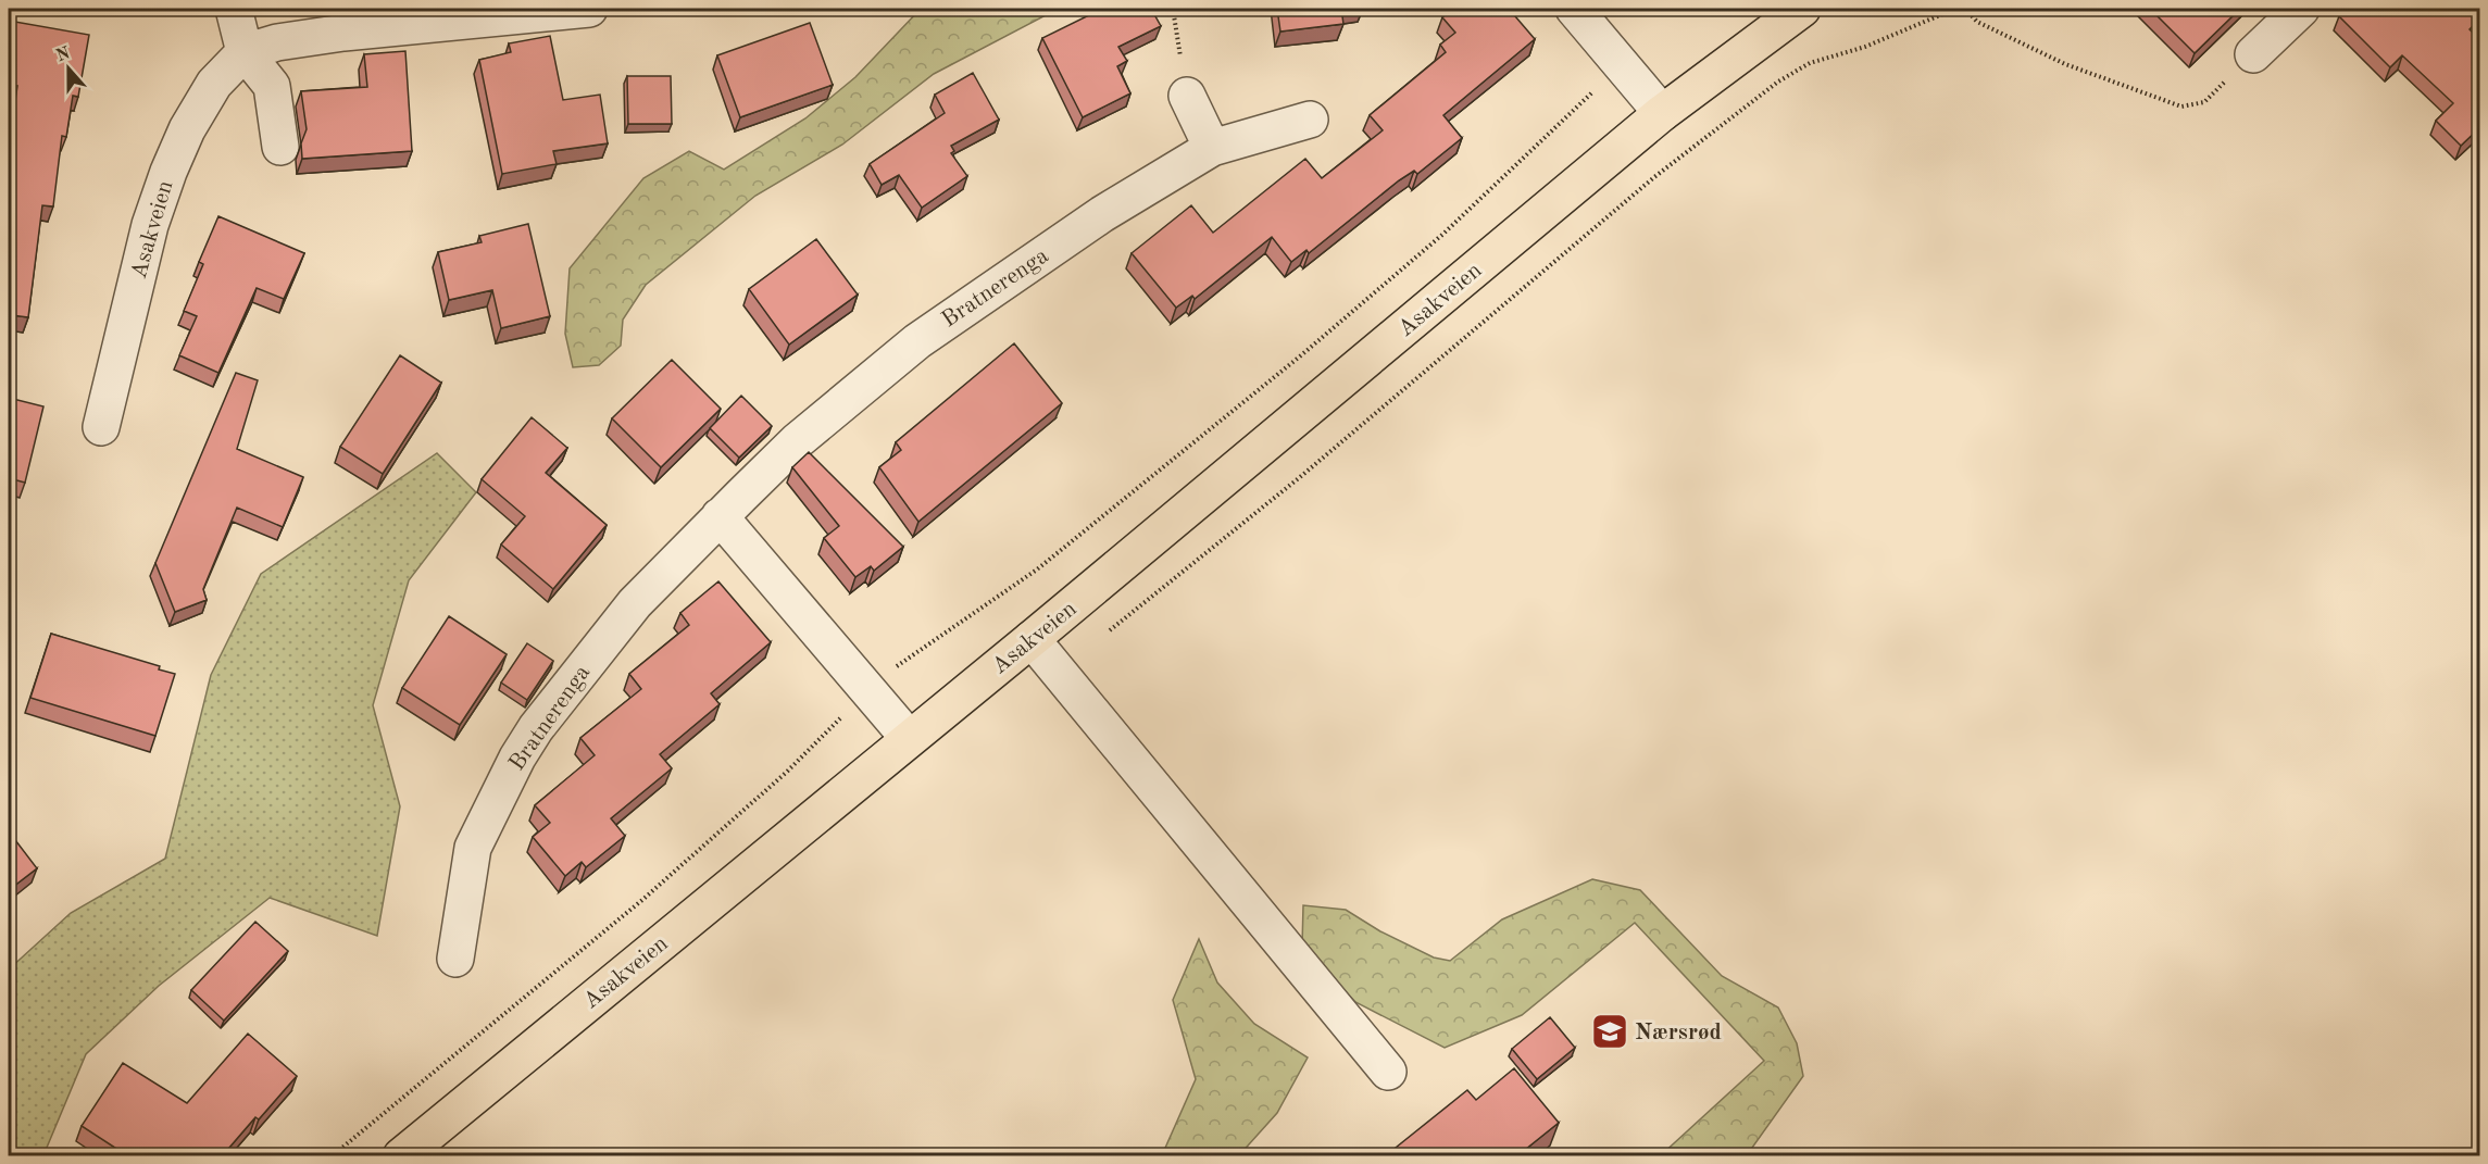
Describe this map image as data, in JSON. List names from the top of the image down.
{
  "streets": {
    "main road": ["Asakveien"],
    "street": ["Bratnerenga"]
  },
  "places": {
    "school or university": ["Nærsrød"]
  },
  "north": "top"
}
